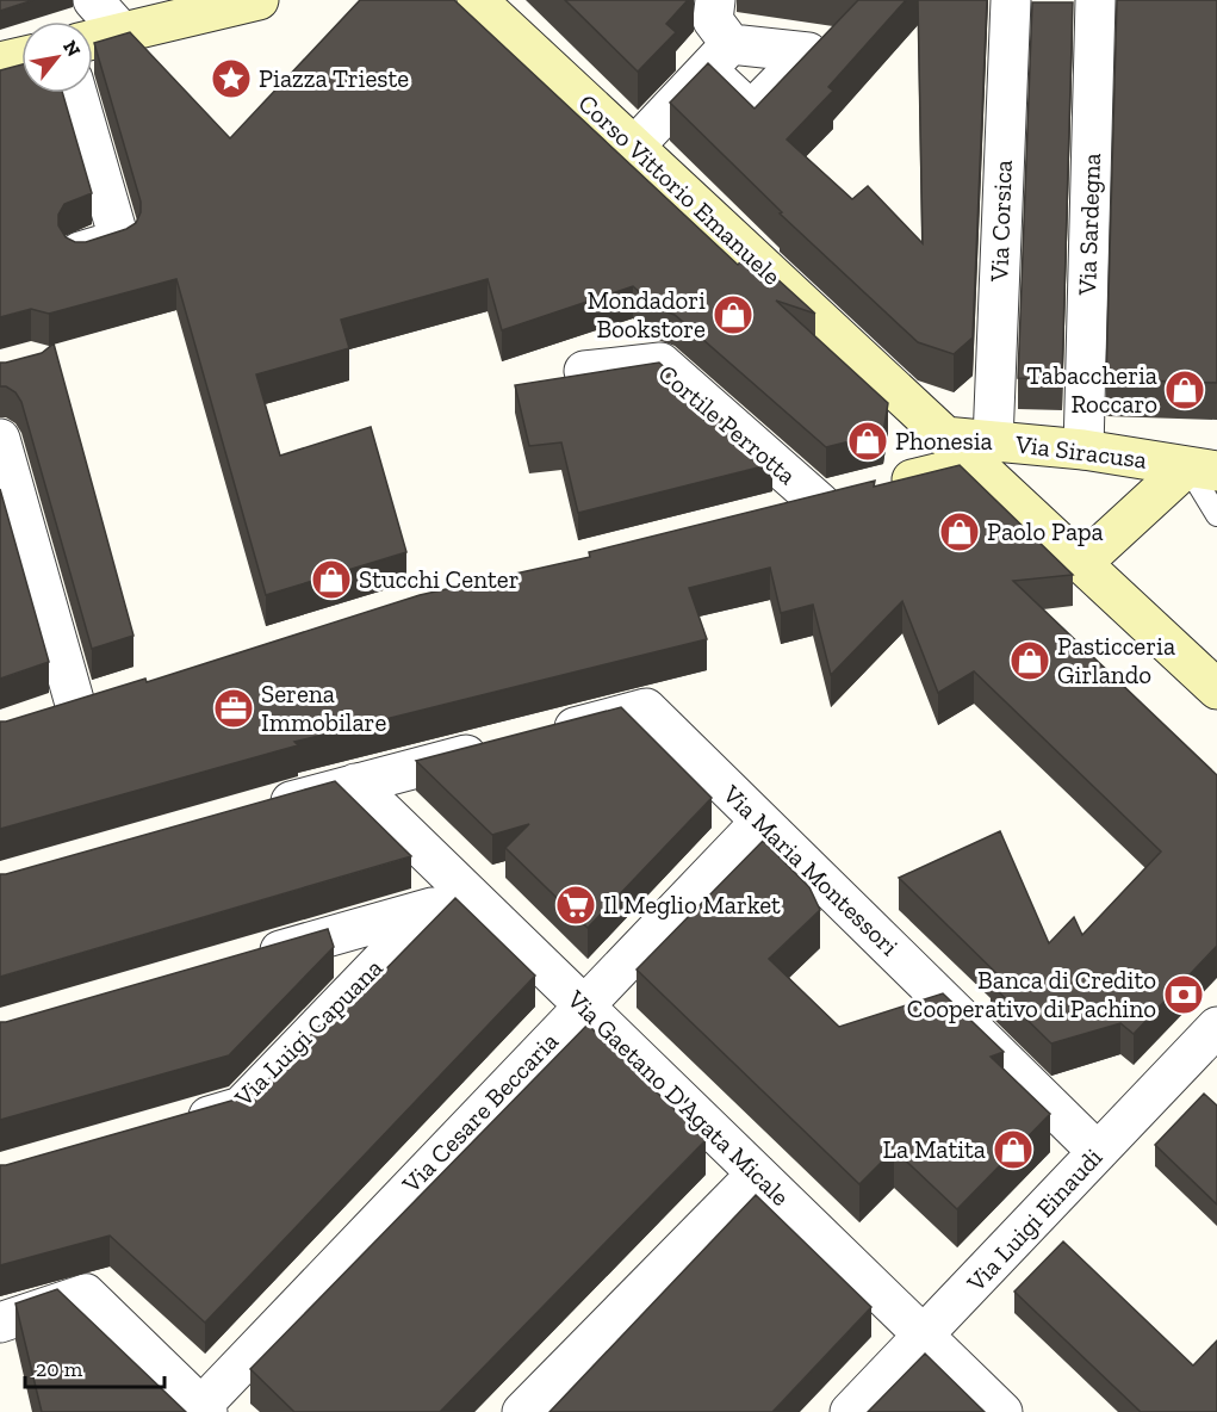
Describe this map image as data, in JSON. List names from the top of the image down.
{
  "streets": {
    "main road": ["Corso Vittorio Emanuele", "Via Siracusa"],
    "street": [
      "Via Corsica",
      "Via Sardegna",
      "Cortile Perrotta",
      "Via Maria Montessori",
      "Via Luigi Capuana",
      "Via Gaetano D'Agata Micale",
      "Via Cesare Beccaria",
      "Via Luigi Einaudi"
    ]
  },
  "crossings": [
    ["Corso Vittorio Emanuele", "Via Corsica"],
    ["Corso Vittorio Emanuele", "Via Siracusa"],
    ["Via Corsica", "Via Siracusa"],
    ["Via Sardegna", "Via Siracusa"],
    ["Cortile Perrotta", "Via Siracusa"],
    ["Via Maria Montessori", "Via Gaetano D'Agata Micale"],
    ["Via Maria Montessori", "Via Cesare Beccaria"],
    ["Via Maria Montessori", "Via Luigi Einaudi"],
    ["Via Luigi Capuana", "Via Gaetano D'Agata Micale"],
    ["Via Gaetano D'Agata Micale", "Via Cesare Beccaria"],
    ["Via Gaetano D'Agata Micale", "Via Luigi Einaudi"]
  ],
  "places": {
    "place": ["Piazza Trieste"],
    "shop": [
      "Mondadori Bookstore",
      "Tabaccheria Roccaro",
      "Phonesia",
      "Paolo Papa",
      "Stucchi Center",
      "Pasticceria Girlando",
      "La Matita"
    ],
    "office": ["Serena Immobilare"],
    "supermarket": ["Il Meglio Market"],
    "bank": ["Banca di Credito Cooperativo di Pachino"]
  },
  "scale_bar": "20 m",
  "north": "top right"
}
